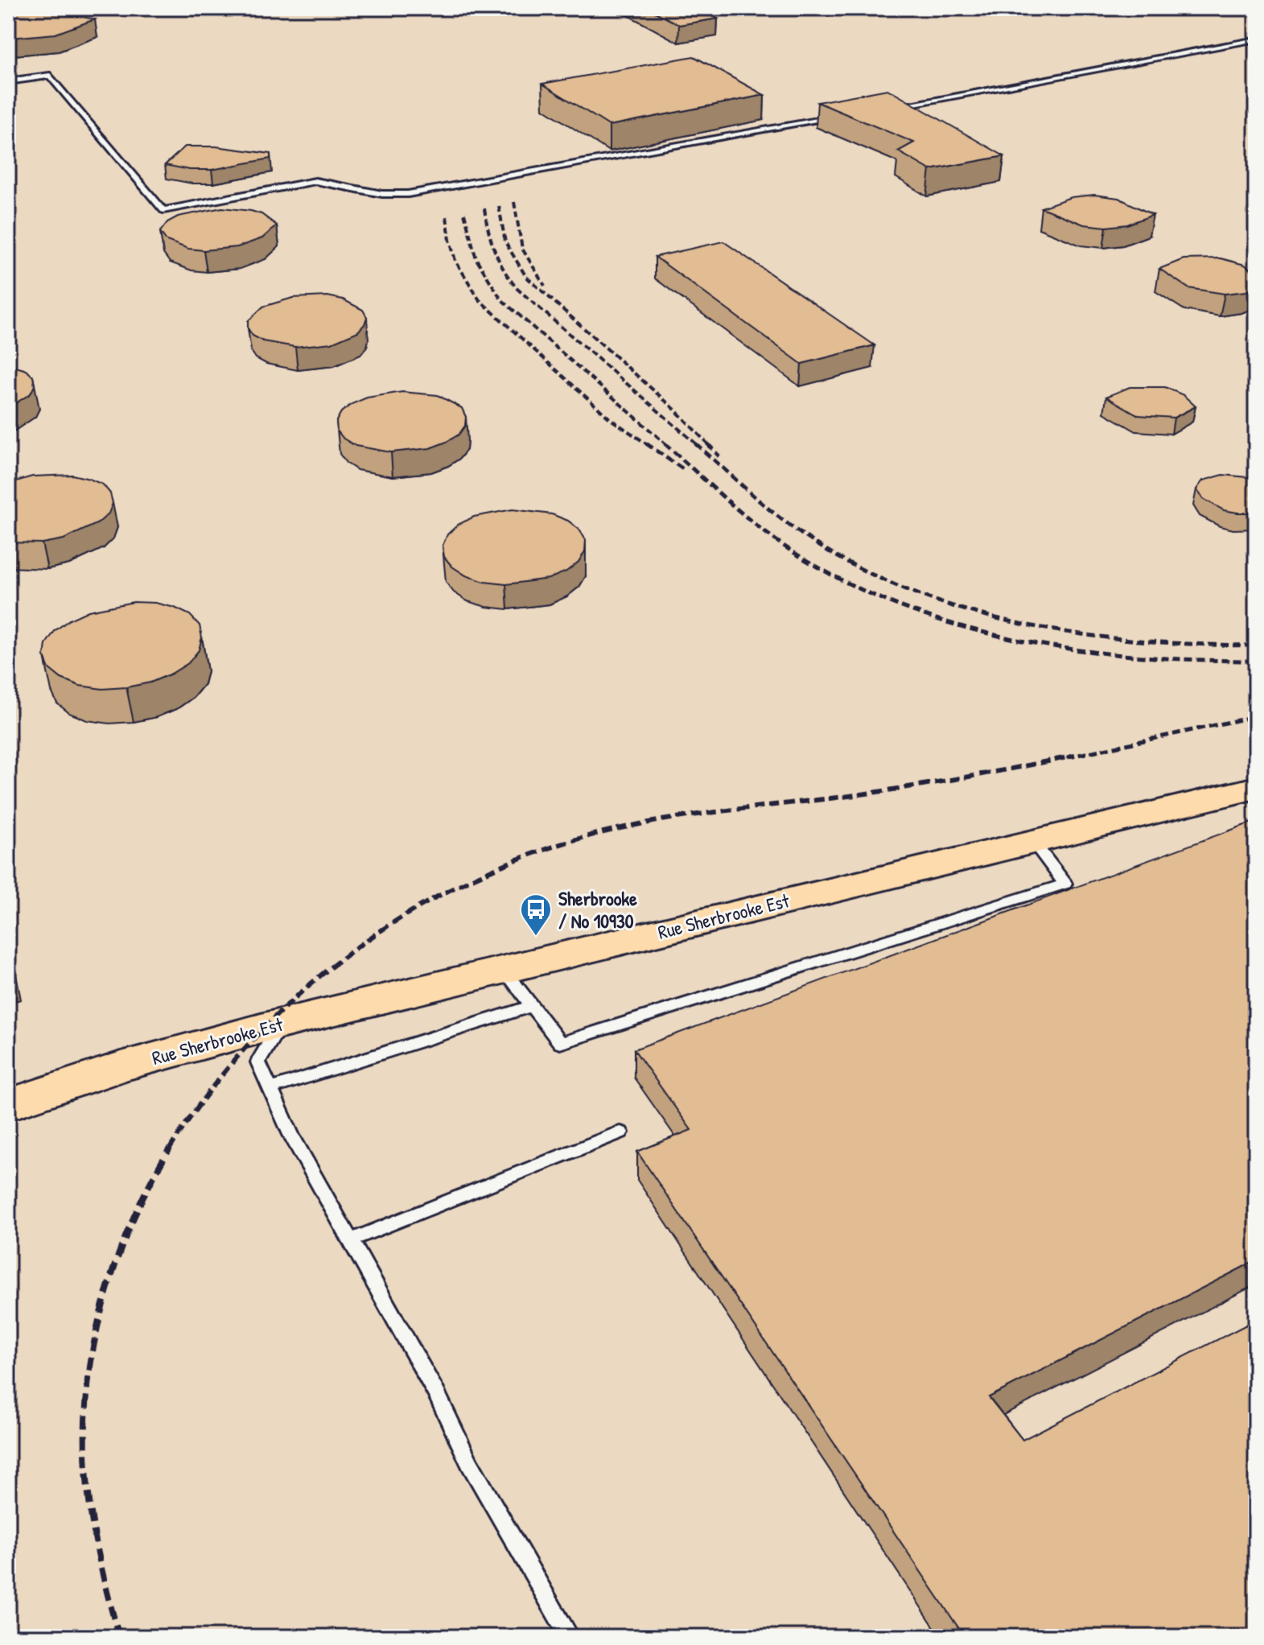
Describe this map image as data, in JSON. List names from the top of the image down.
{
  "streets": {
    "main road": ["Rue Sherbrooke Est"]
  },
  "places": {
    "bus stop": ["Sherbrooke / No 10930"]
  }
}
